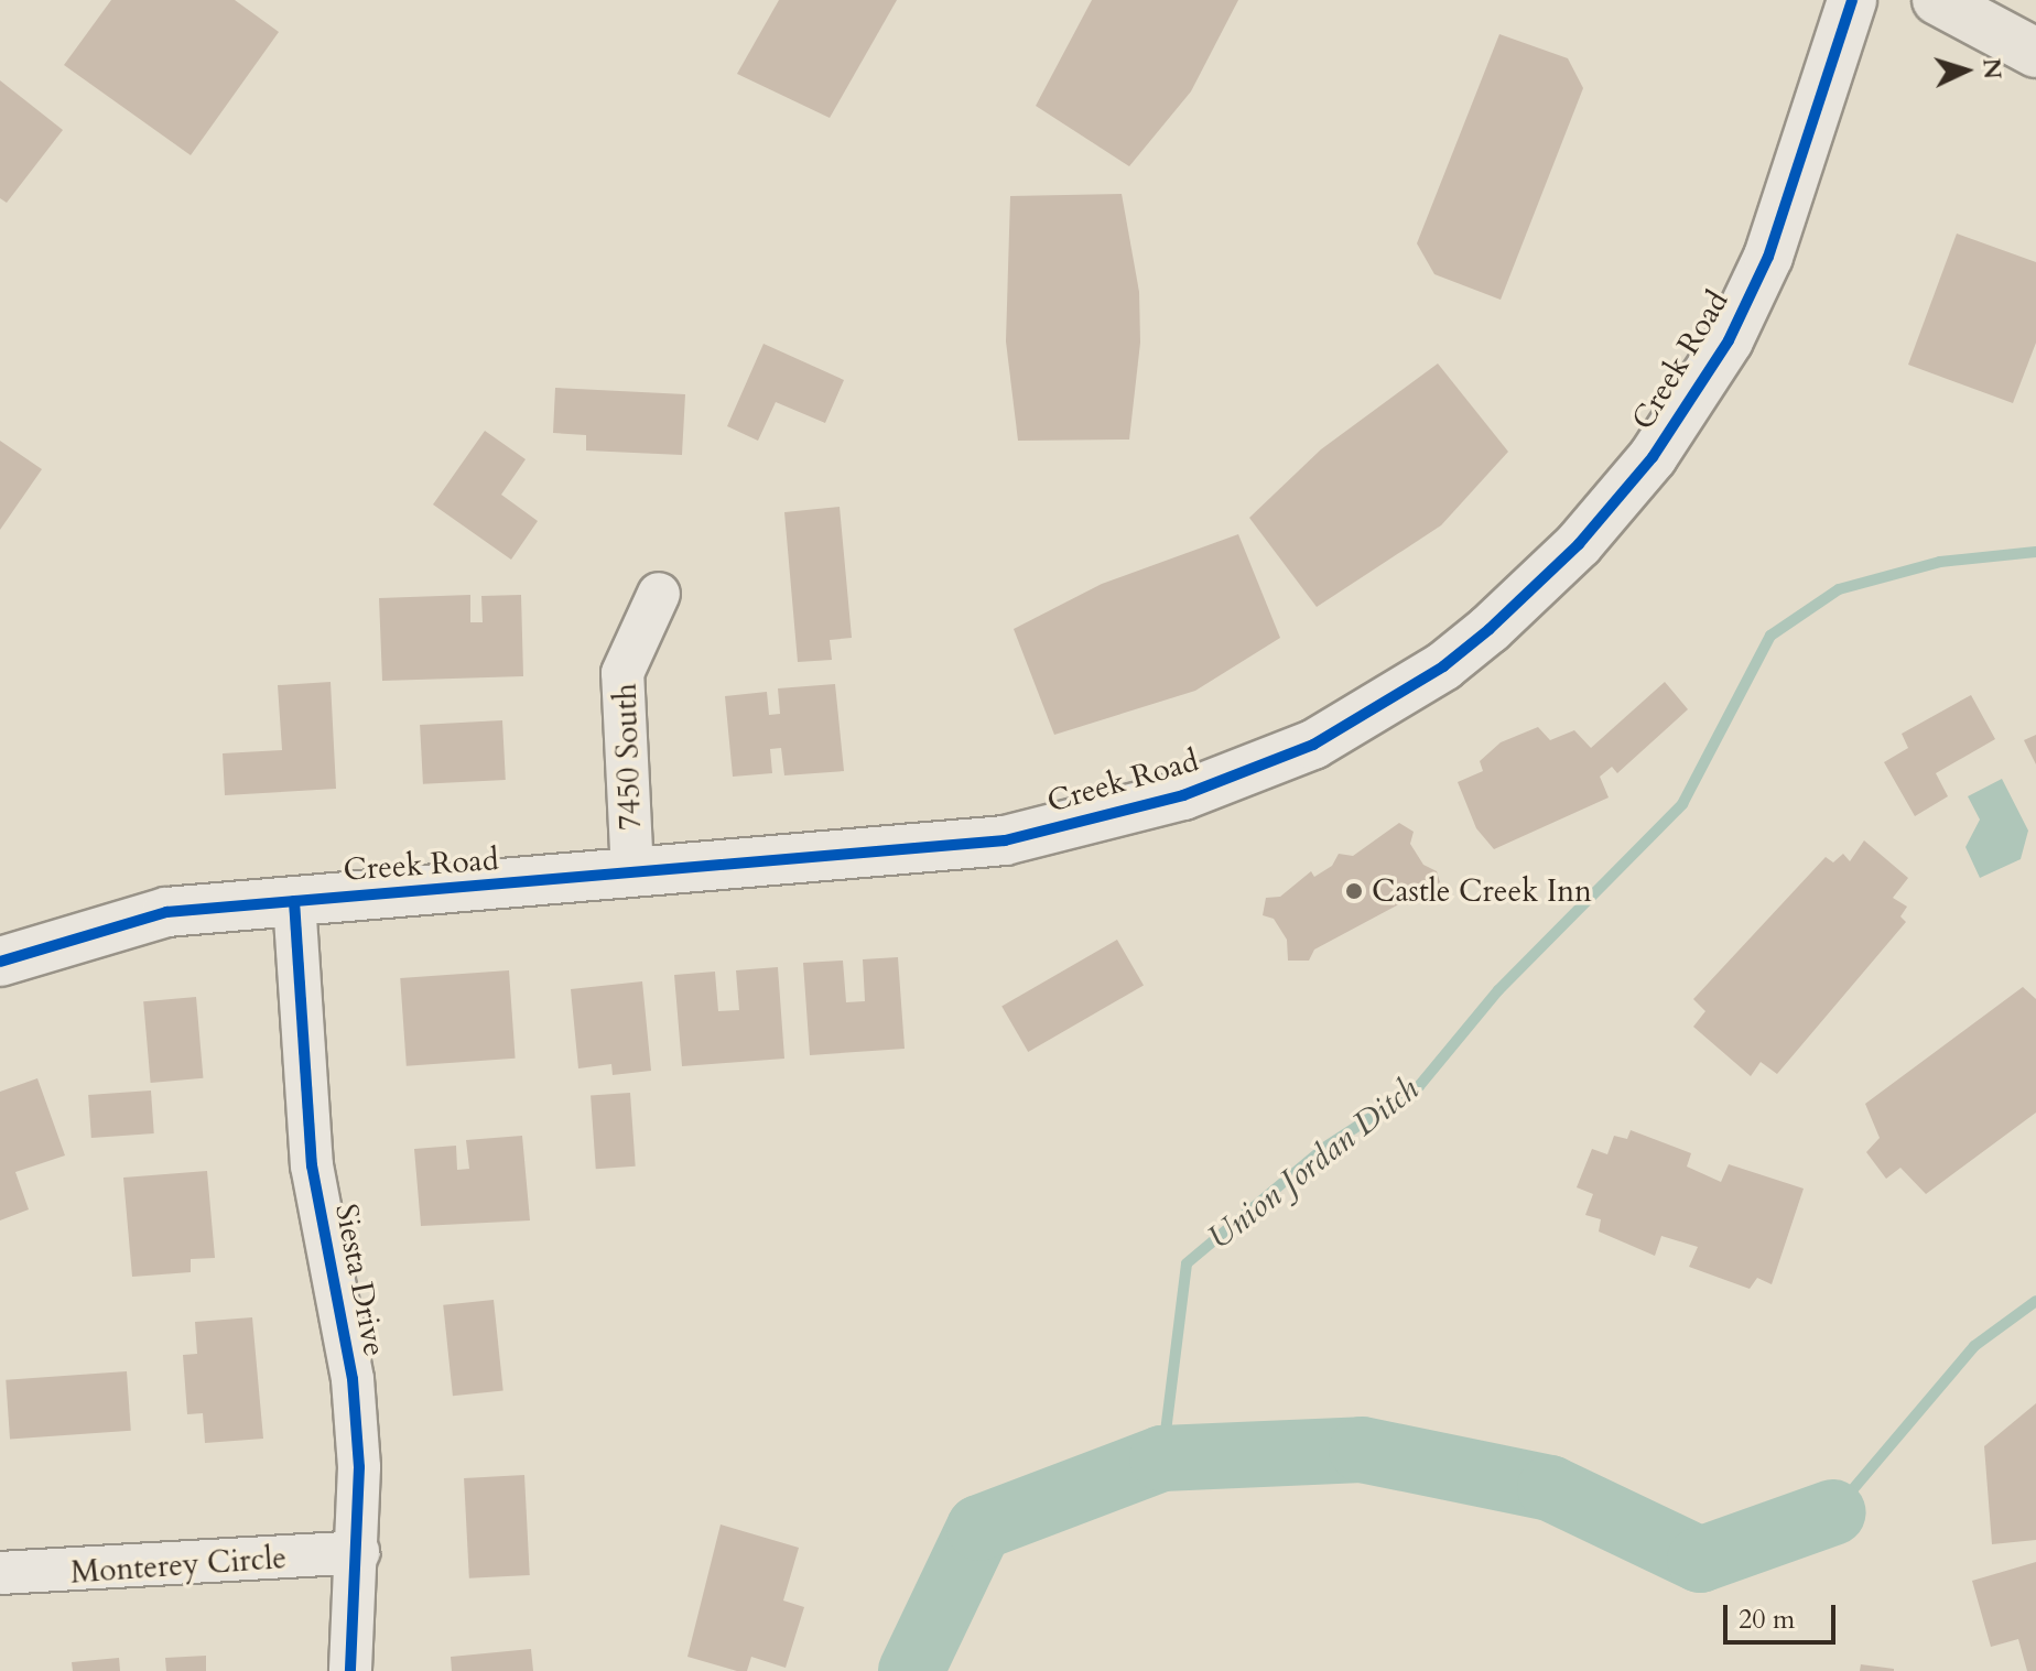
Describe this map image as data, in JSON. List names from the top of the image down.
{
  "streets": {
    "street": [
      "Creek Road",
      "7450 South",
      "Siesta Drive",
      "Monterey Circle"
    ]
  },
  "crossings": [
    ["Creek Road", "7450 South"],
    ["Creek Road", "Siesta Drive"],
    ["Siesta Drive", "Monterey Circle"]
  ],
  "water": ["Union Jordan Ditch"],
  "places": ["Castle Creek Inn"],
  "scale_bar": "20 m",
  "north": "right"
}
